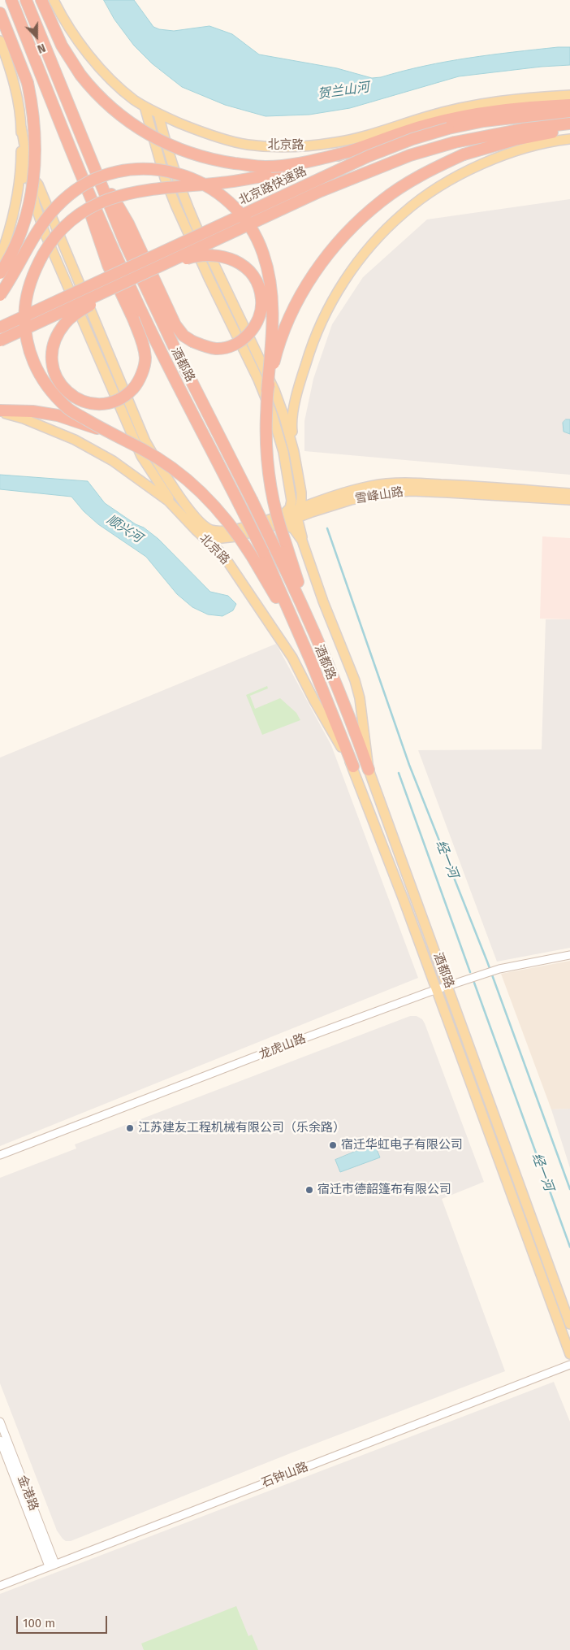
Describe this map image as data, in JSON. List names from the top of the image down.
{
  "streets": {
    "highway": ["北京路快速路", "酒都路"],
    "main road": ["北京路", "雪峰山路"],
    "street": ["龙虎山路", "石钟山路", "金港路"]
  },
  "crossings": [
    ["北京路", "酒都路"],
    ["酒都路", "龙虎山路"],
    ["石钟山路", "金港路"]
  ],
  "water": ["贺兰山河", "顺兴河", "经一河"],
  "places": ["江苏建友工程机械有限公司（乐余路）", "宿迁华虹电子有限公司", "宿迁市德韶篷布有限公司"],
  "scale_bar": "100 m",
  "north": "bottom"
}
